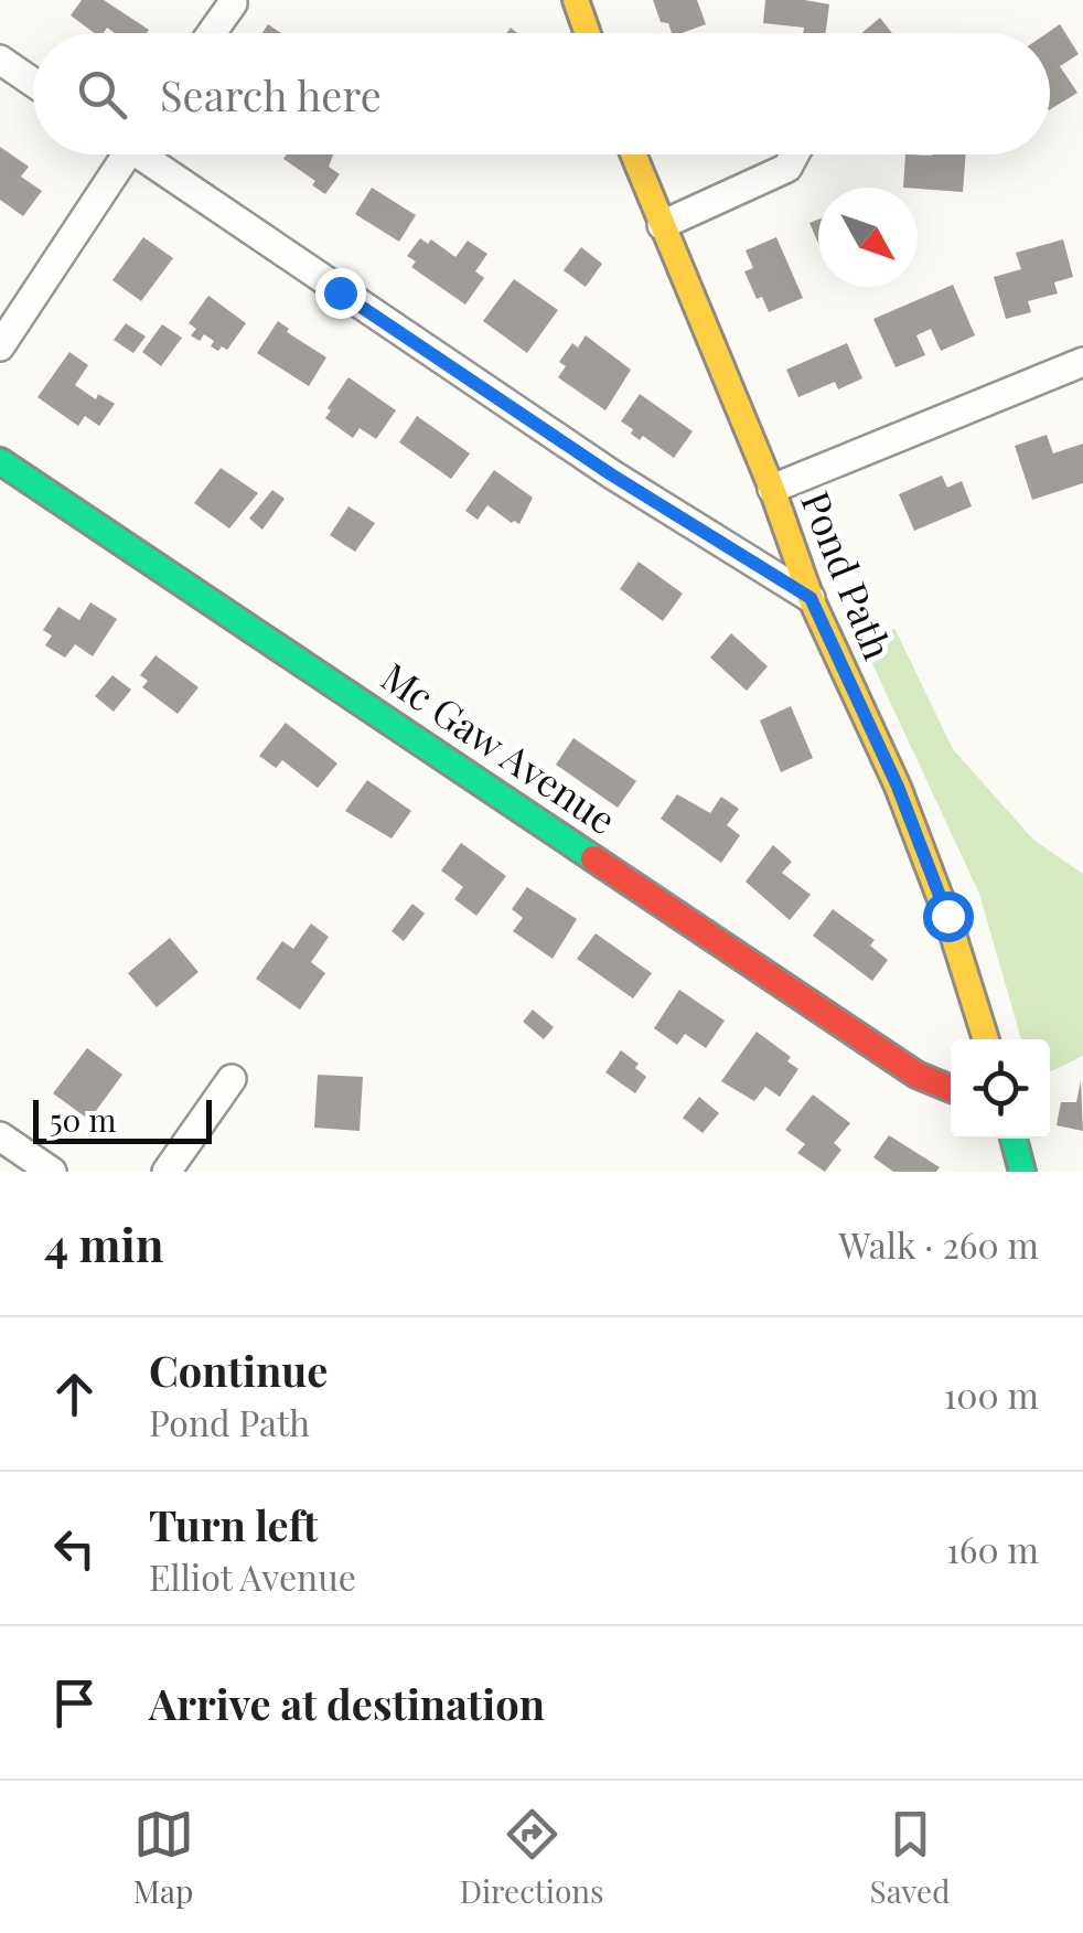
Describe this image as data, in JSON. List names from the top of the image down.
{
  "streets": {
    "street": ["Pond Path", "Mc Gaw Avenue"]
  },
  "scale_bar": "50 m",
  "north": "bottom right",
  "page": {
    "search": "Search here",
    "scale": "50 m",
    "heading": ["4 min", "Walk · 260 m"],
    "list": [
      ["Continue", "Pond Path", "100 m"],
      ["Turn left", "Elliot Avenue", "160 m"],
      "Arrive at destination"
    ],
    "nav": ["Map", "Directions", "Saved"]
  }
}
